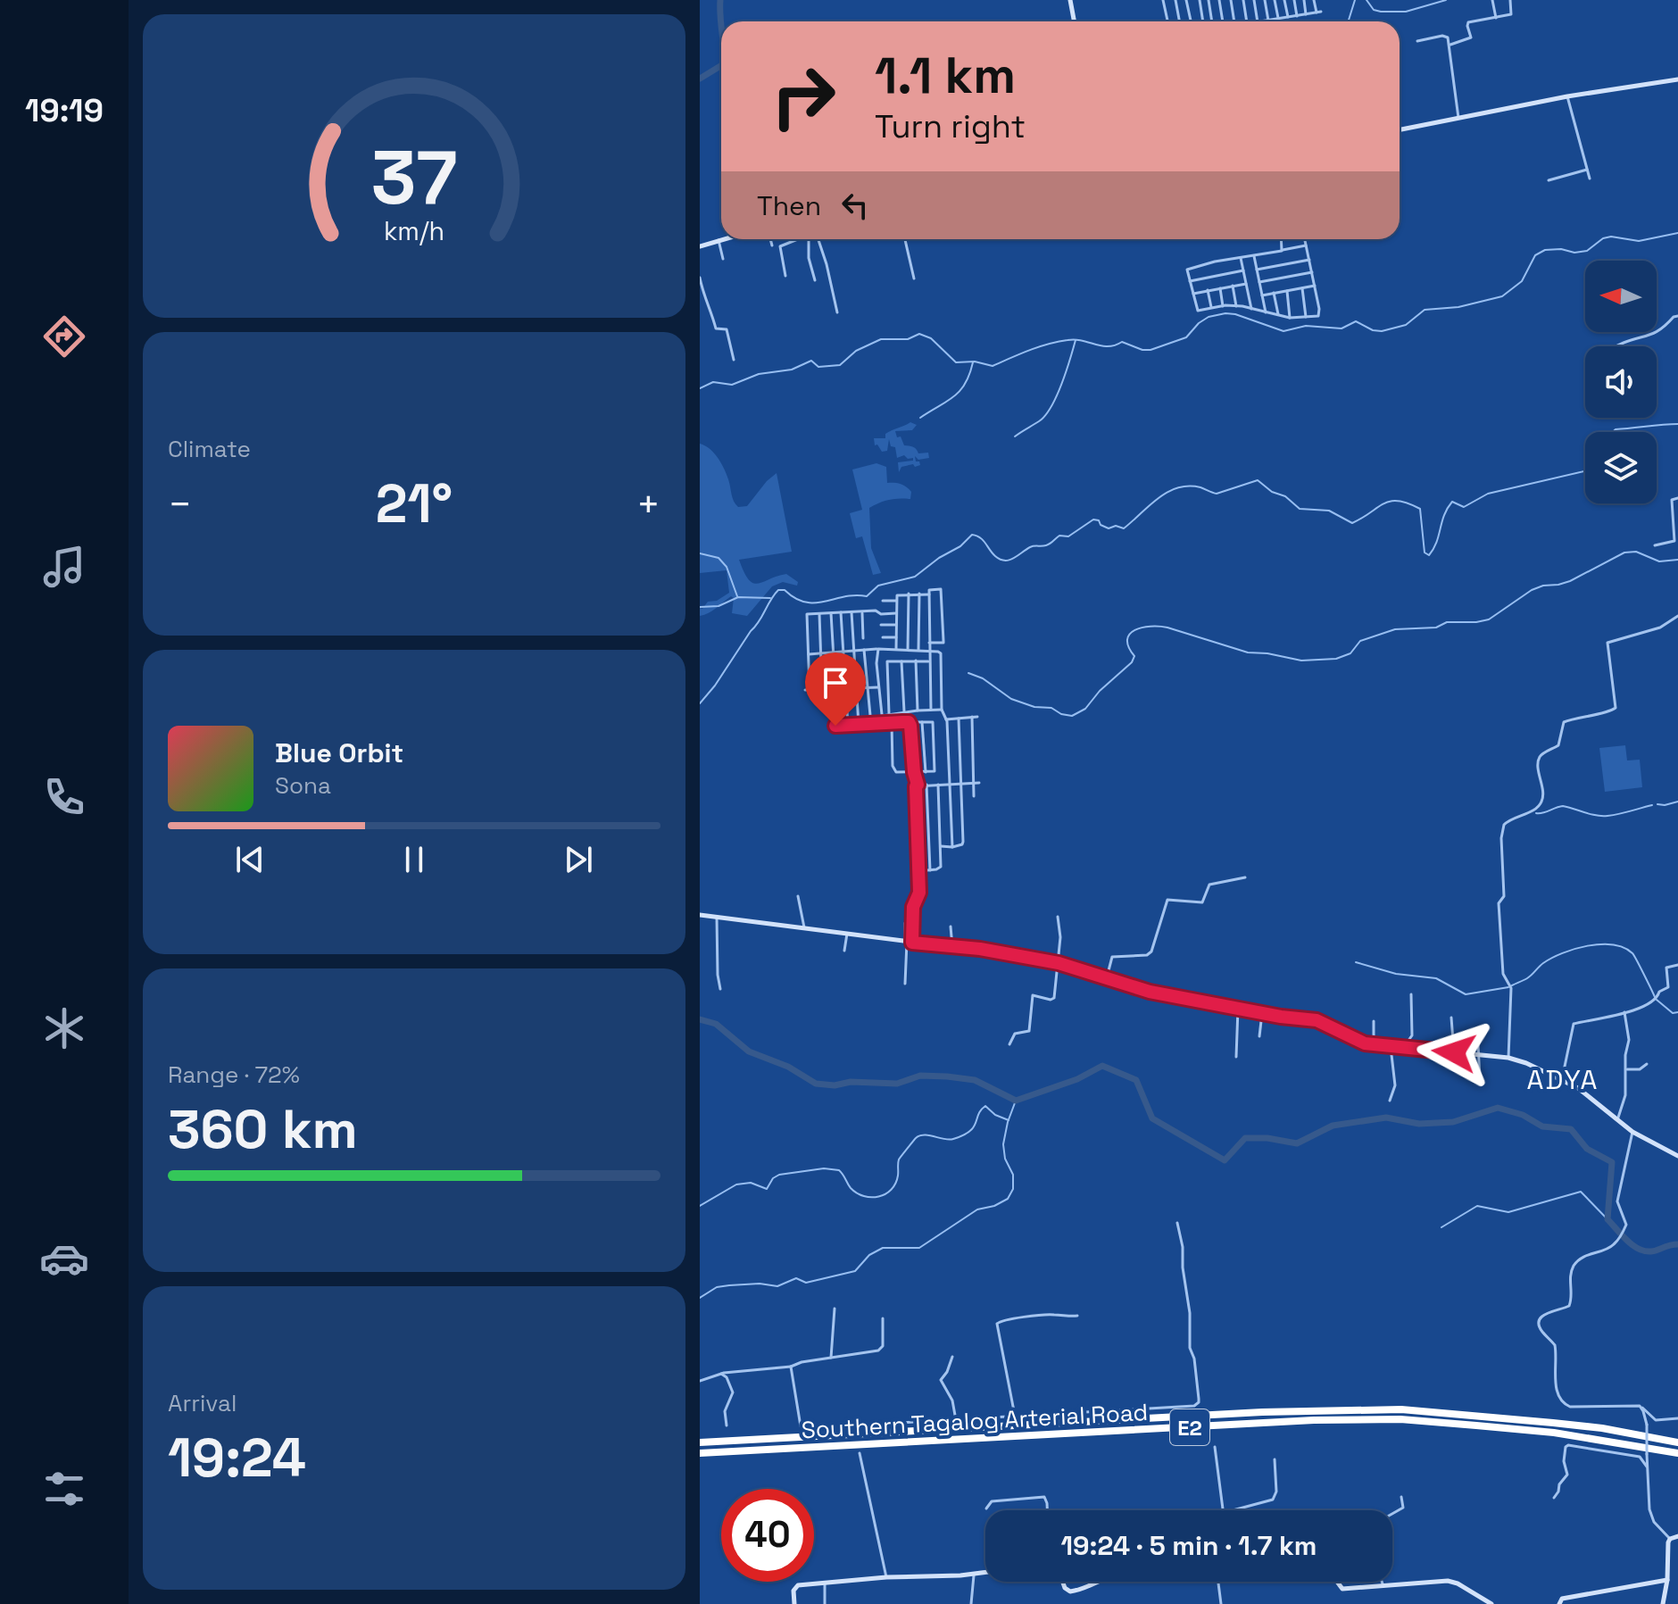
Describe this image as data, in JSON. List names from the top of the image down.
{
  "streets": {
    "highway": ["Southern Tagalog Arterial Road", "E2"]
  },
  "districts": ["ADYA"],
  "north": "left",
  "page": {
    "tabs": "19:19",
    "turn": ["1.1 km", "Turn right"],
    "then": "Then",
    "tile": [
      "Climate",
      ["Range · 72%", "360 km"],
      ["Arrival", "19:24"]
    ],
    "heat": ["−", "21°", "+"],
    "song": ["Blue Orbit", "Sona"],
    "limit": "40",
    "trip": "19:24 · 5 min · 1.7 km",
    "gauge": ["37", "km/h"]
  }
}
